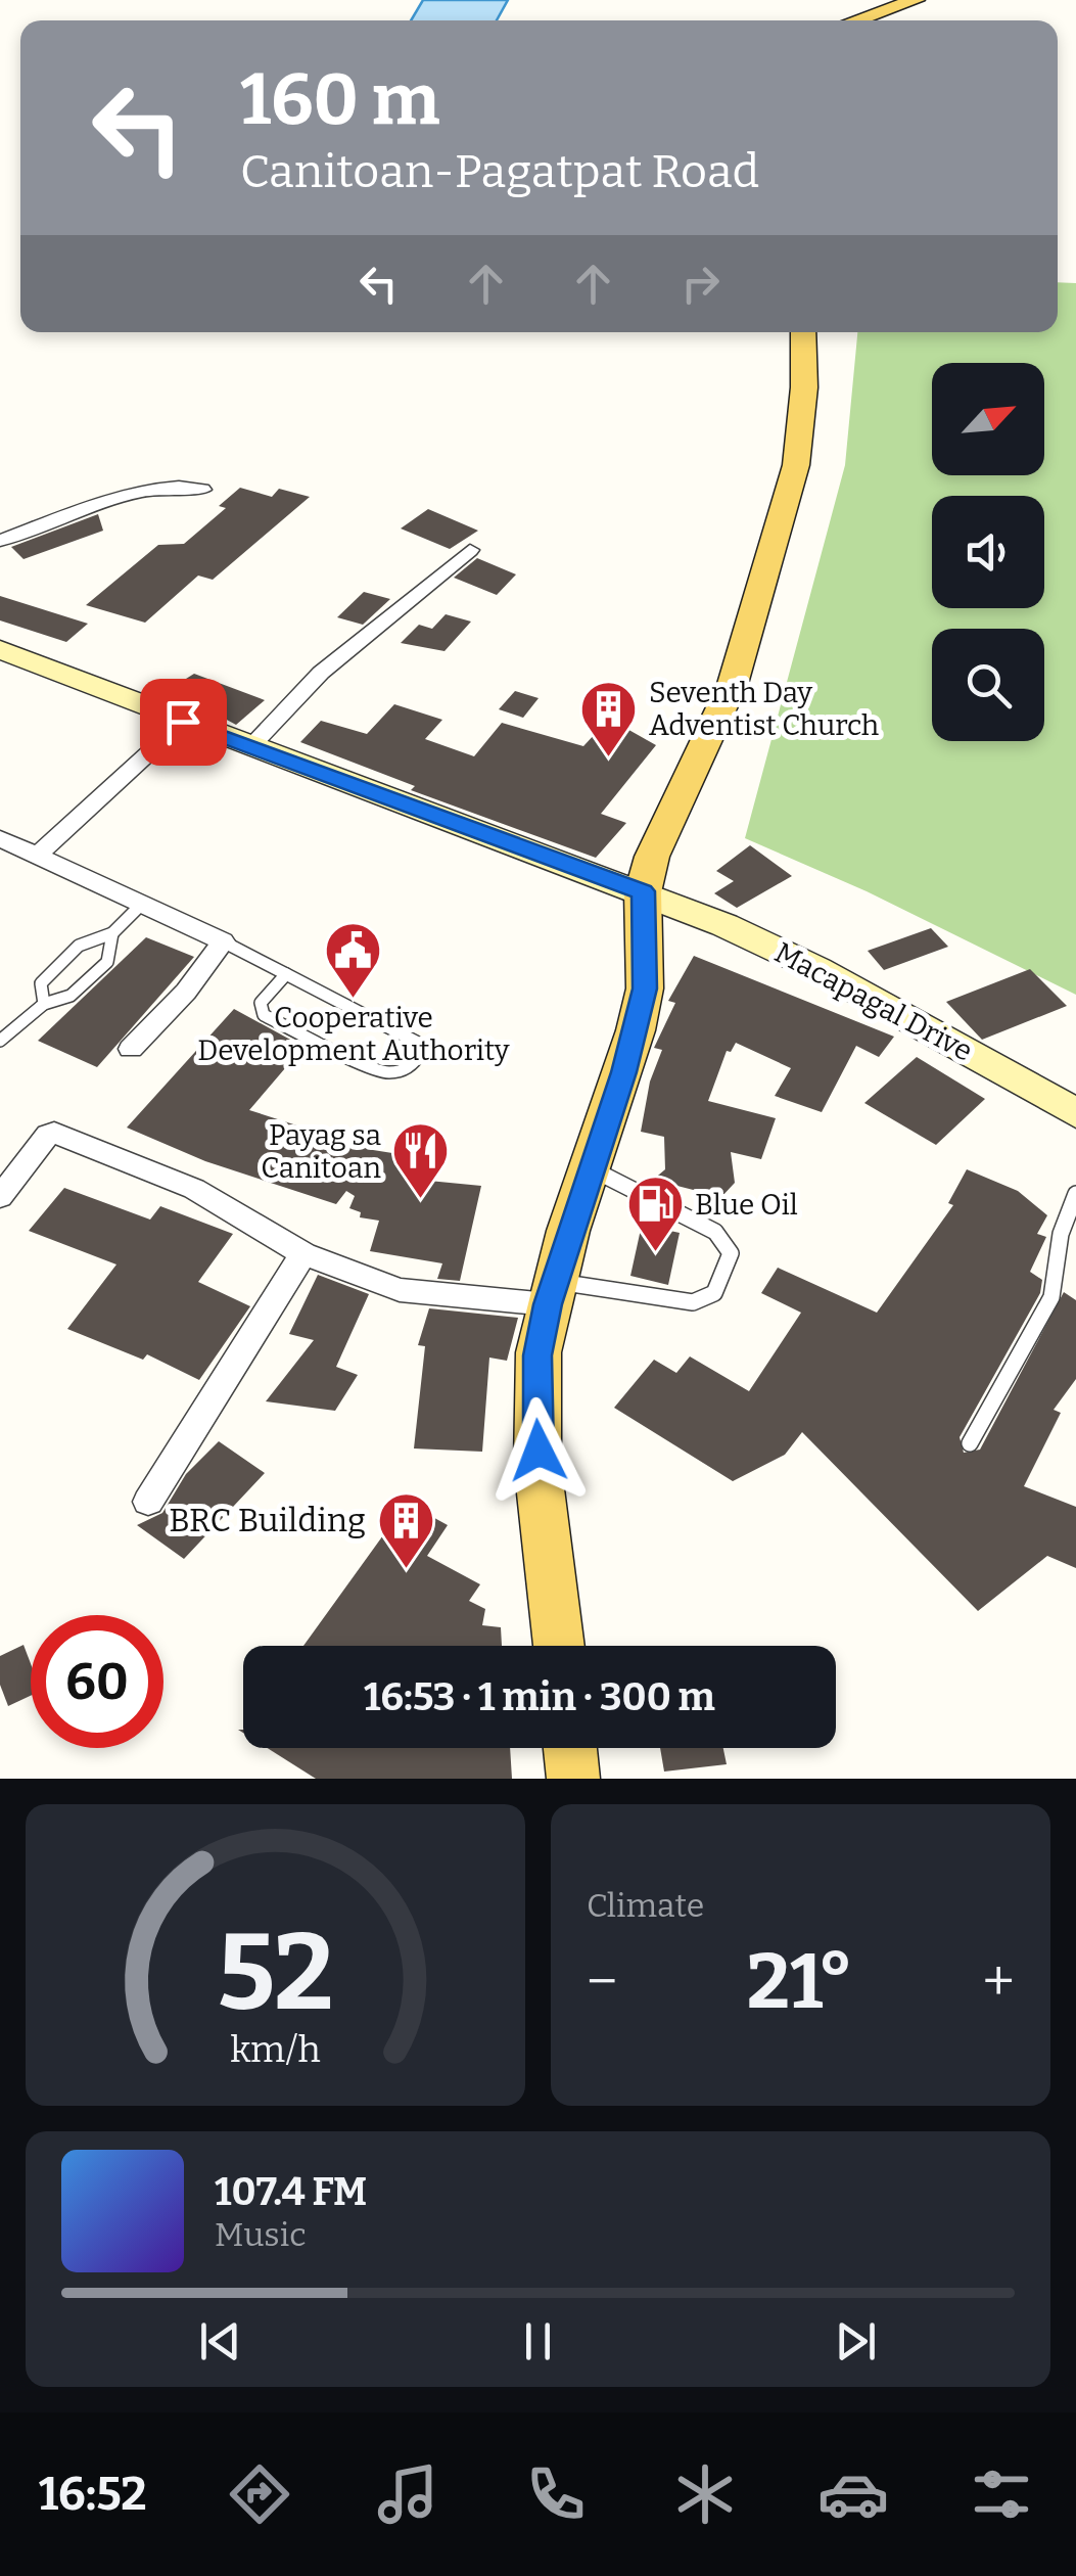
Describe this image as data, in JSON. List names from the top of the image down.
{
  "streets": {
    "street": ["Macapagal Drive"]
  },
  "places": {
    "building": ["Seventh Day Adventist Church", "BRC Building"],
    "public building": ["Cooperative Development Authority"],
    "restaurant": ["Payag sa Canitoan"],
    "fuel station": ["Blue Oil"]
  },
  "north": "top right",
  "page": {
    "turn": ["160 m", "Canitoan-Pagatpat Road"],
    "limit": "60",
    "trip": "16:53 · 1 min · 300 m",
    "tile": "Climate",
    "heat": ["−", "21°", "+"],
    "song": ["107.4 FM", "Music"],
    "tabs": "16:52",
    "gauge": ["52", "km/h"]
  }
}
